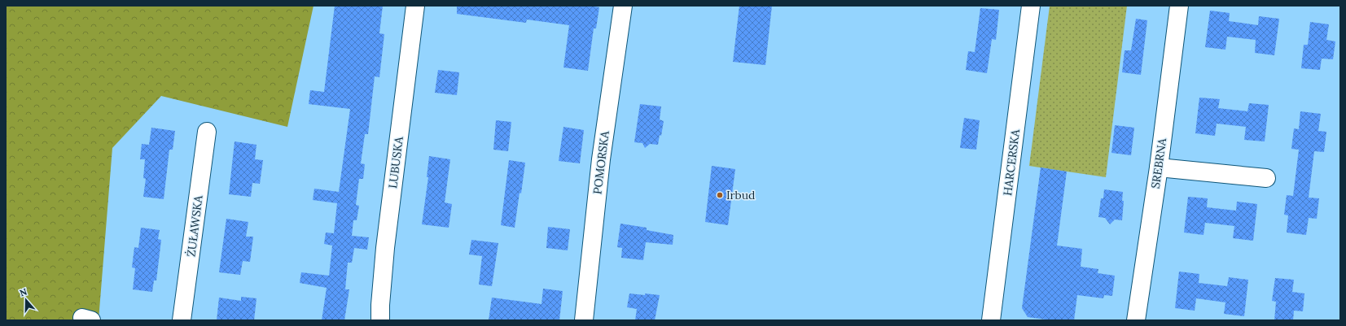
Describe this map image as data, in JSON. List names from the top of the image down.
{
  "streets": {
    "street": [
      "LUBUSKA",
      "POMORSKA",
      "HARCERSKA",
      "SREBRNA",
      "ŻUŁAWSKA"
    ]
  },
  "places": ["Irbud"],
  "north": "top"
}
